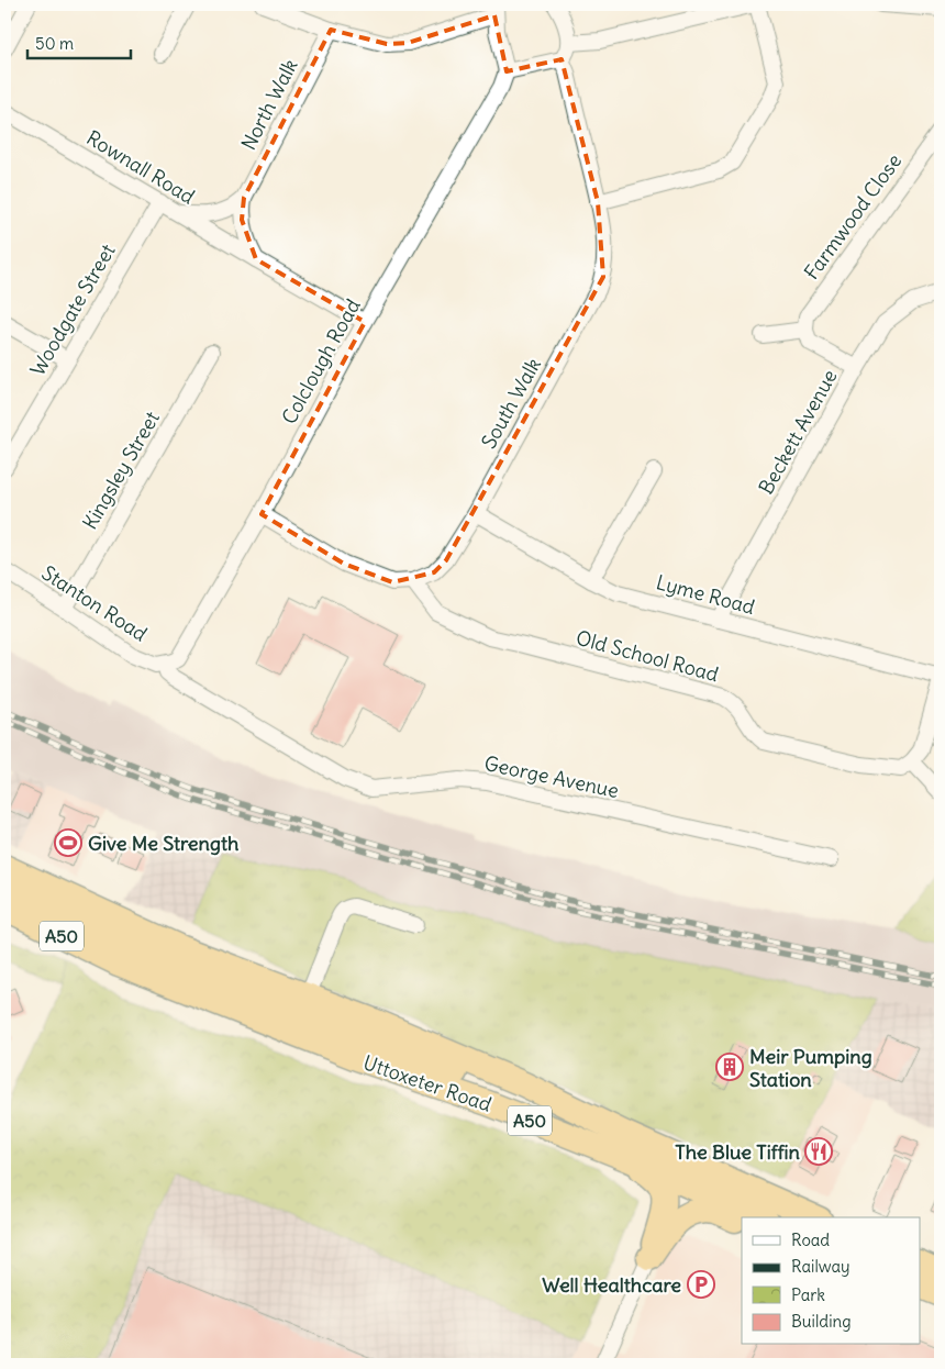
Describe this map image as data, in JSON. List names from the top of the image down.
{
  "streets": {
    "highway": ["A50", "Uttoxeter Road"],
    "street": [
      "North Walk",
      "Rownall Road",
      "Farmwood Close",
      "Woodgate Street",
      "Colclough Road",
      "South Walk",
      "Beckett Avenue",
      "Kingsley Street",
      "Lyme Road",
      "Stanton Road",
      "Old School Road",
      "George Avenue"
    ]
  },
  "crossings": [
    ["North Walk", "Rownall Road"],
    ["Rownall Road", "Woodgate Street"],
    ["Colclough Road", "South Walk"],
    ["Colclough Road", "Stanton Road"],
    ["Colclough Road", "George Avenue"],
    ["South Walk", "Lyme Road"],
    ["South Walk", "Old School Road"],
    ["Beckett Avenue", "Lyme Road"],
    ["Kingsley Street", "Stanton Road"],
    ["Stanton Road", "George Avenue"],
    ["A50", "Uttoxeter Road"]
  ],
  "places": {
    "sports": ["Give Me Strength"],
    "building": ["Meir Pumping Station"],
    "restaurant": ["The Blue Tiffin"],
    "parking": ["Well Healthcare"]
  },
  "legend": [
    "Road",
    "Railway",
    "Park",
    "Building"
  ],
  "scale_bar": "50 m"
}
